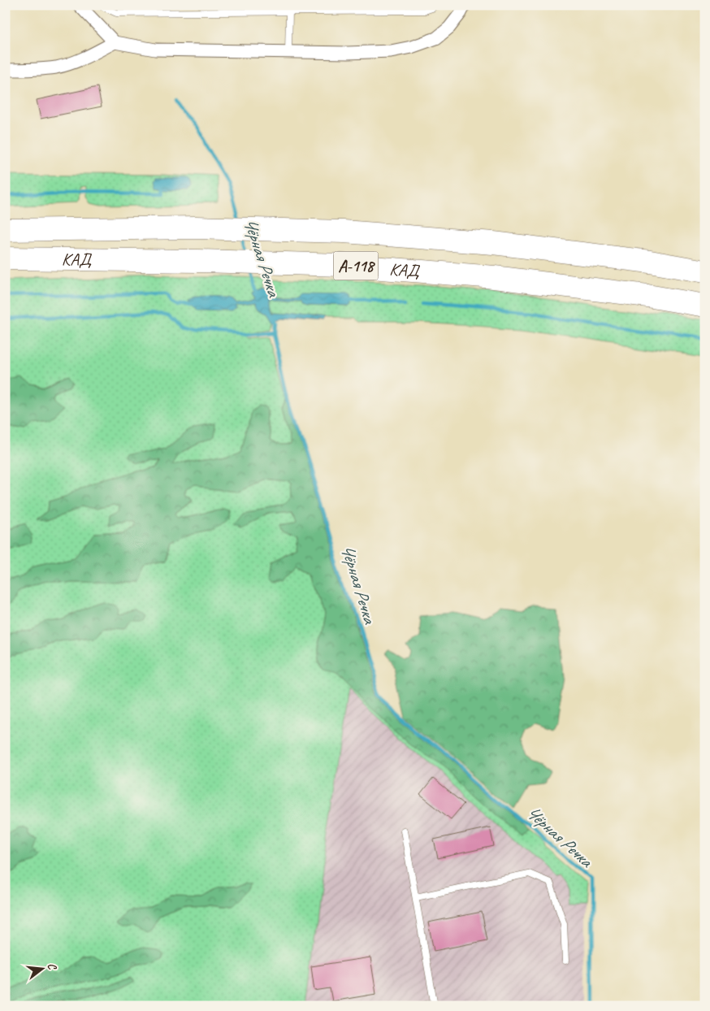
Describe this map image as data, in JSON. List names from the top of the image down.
{
  "streets": {
    "highway": ["КАД", "А-118"]
  },
  "water": ["Чёрная Речка"],
  "north": "right"
}
